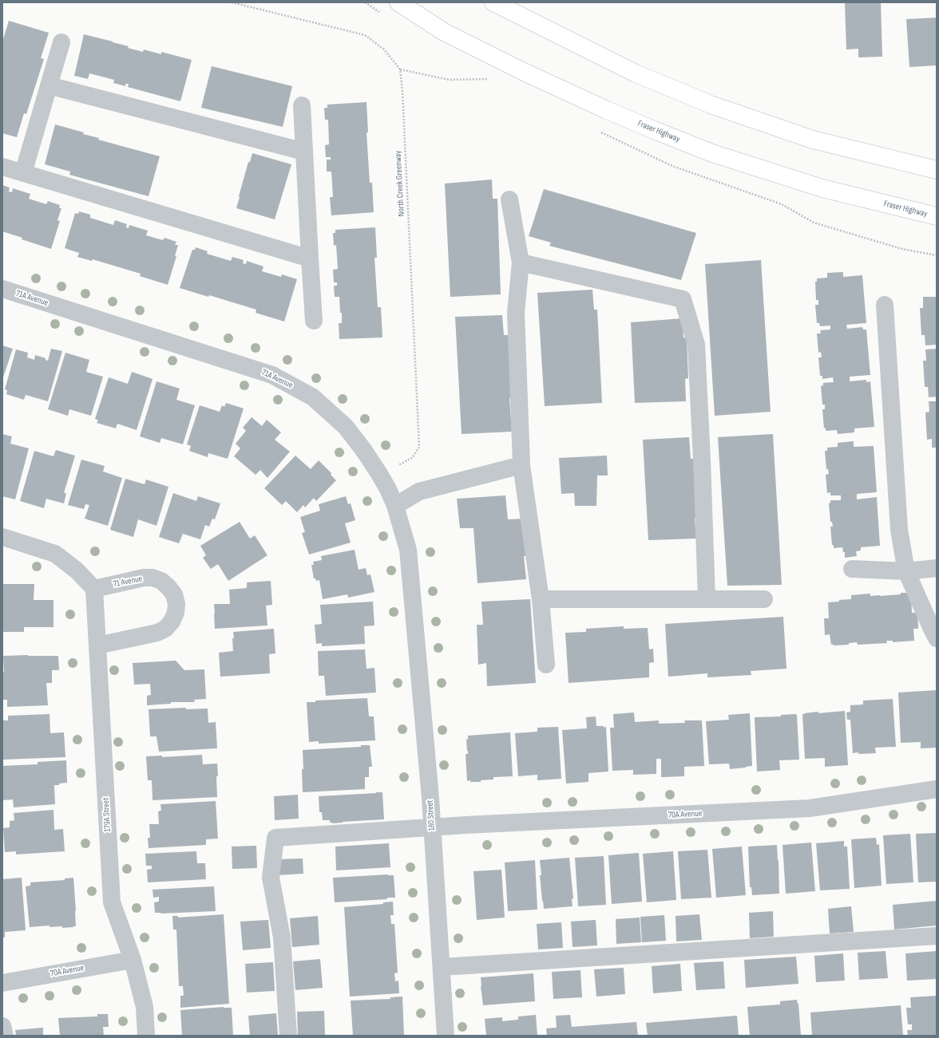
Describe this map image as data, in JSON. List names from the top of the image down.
{
  "streets": {
    "main road": ["Fraser Highway"],
    "street": [
      "71A Avenue",
      "71 Avenue",
      "179A Street",
      "70A Avenue",
      "180 Street"
    ],
    "path": ["North Creek Greenway"]
  },
  "crossings": [
    ["71A Avenue", "180 Street"],
    ["71 Avenue", "179A Street"],
    ["179A Street", "70A Avenue"],
    ["70A Avenue", "180 Street"]
  ]
}
